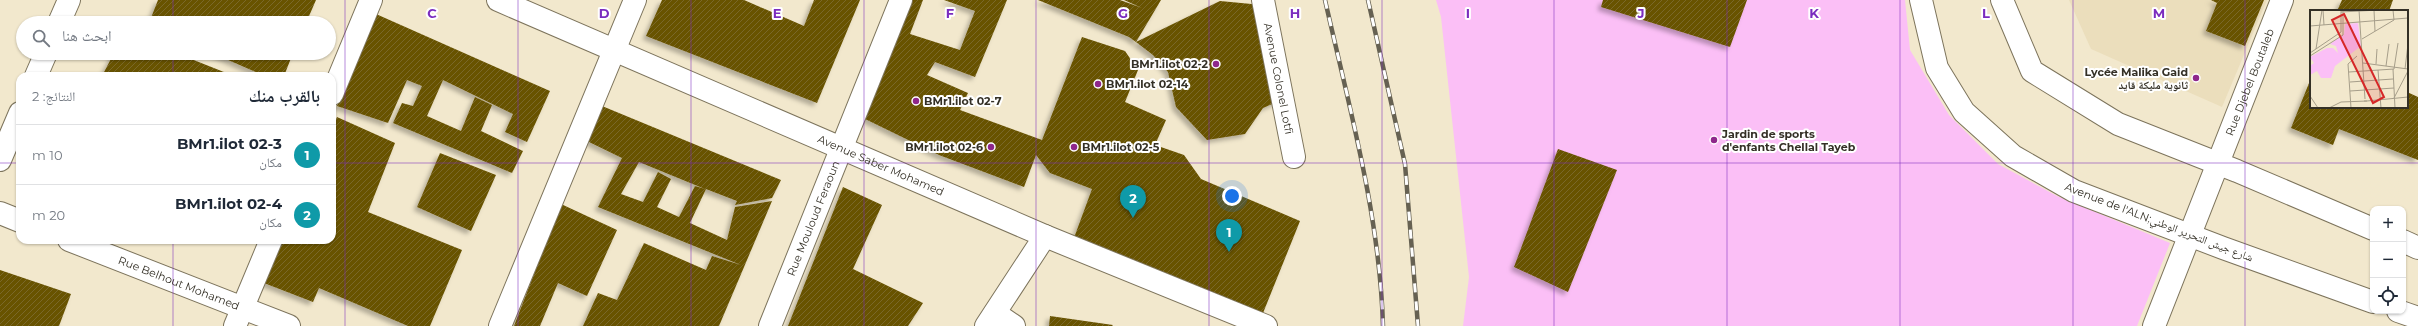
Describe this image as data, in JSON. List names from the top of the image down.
{
  "streets": {
    "street": [
      "Avenue Colonel Lotfi",
      "Rue Djebel Boutaleb",
      "Avenue Saber Mohamed",
      "Rue Mouloud Feraoun",
      "Avenue de l'ALN;شارع جيش التحرير الوطني",
      "Rue Belhout Mohamed"
    ]
  },
  "crossings": [
    ["Rue Djebel Boutaleb", "Avenue de l'ALN;شارع جيش التحرير الوطني"],
    ["Avenue Saber Mohamed", "Rue Mouloud Feraoun"]
  ],
  "places": [
    "BMr1.ilot 02-2",
    "Lycée Malika Gaid ثانوية مليكة قايد",
    "BMr1.ilot 02-14",
    "BMr1.ilot 02-7",
    "Jardin de sports d'enfants Chellal Tayeb",
    "BMr1.ilot 02-6",
    "BMr1.ilot 02-5"
  ],
  "page": {
    "search": "ابحث هنا",
    "heading": ["بالقرب منك", "النتائج: 2"],
    "list": [
      {
        "mark": "1",
        "name": "BMr1.ilot 02-3",
        "note": "مكان",
        "value": "10 m"
      },
      {
        "mark": "2",
        "name": "BMr1.ilot 02-4",
        "note": "مكان",
        "value": "20 m"
      }
    ],
    "pins": ["2", "1"],
    "map_buttons": ["+", "−"]
  },
  "grid": {
    "columns": [
      "C",
      "D",
      "E",
      "F",
      "G",
      "H",
      "I",
      "J",
      "K",
      "L",
      "M"
    ]
  }
}
